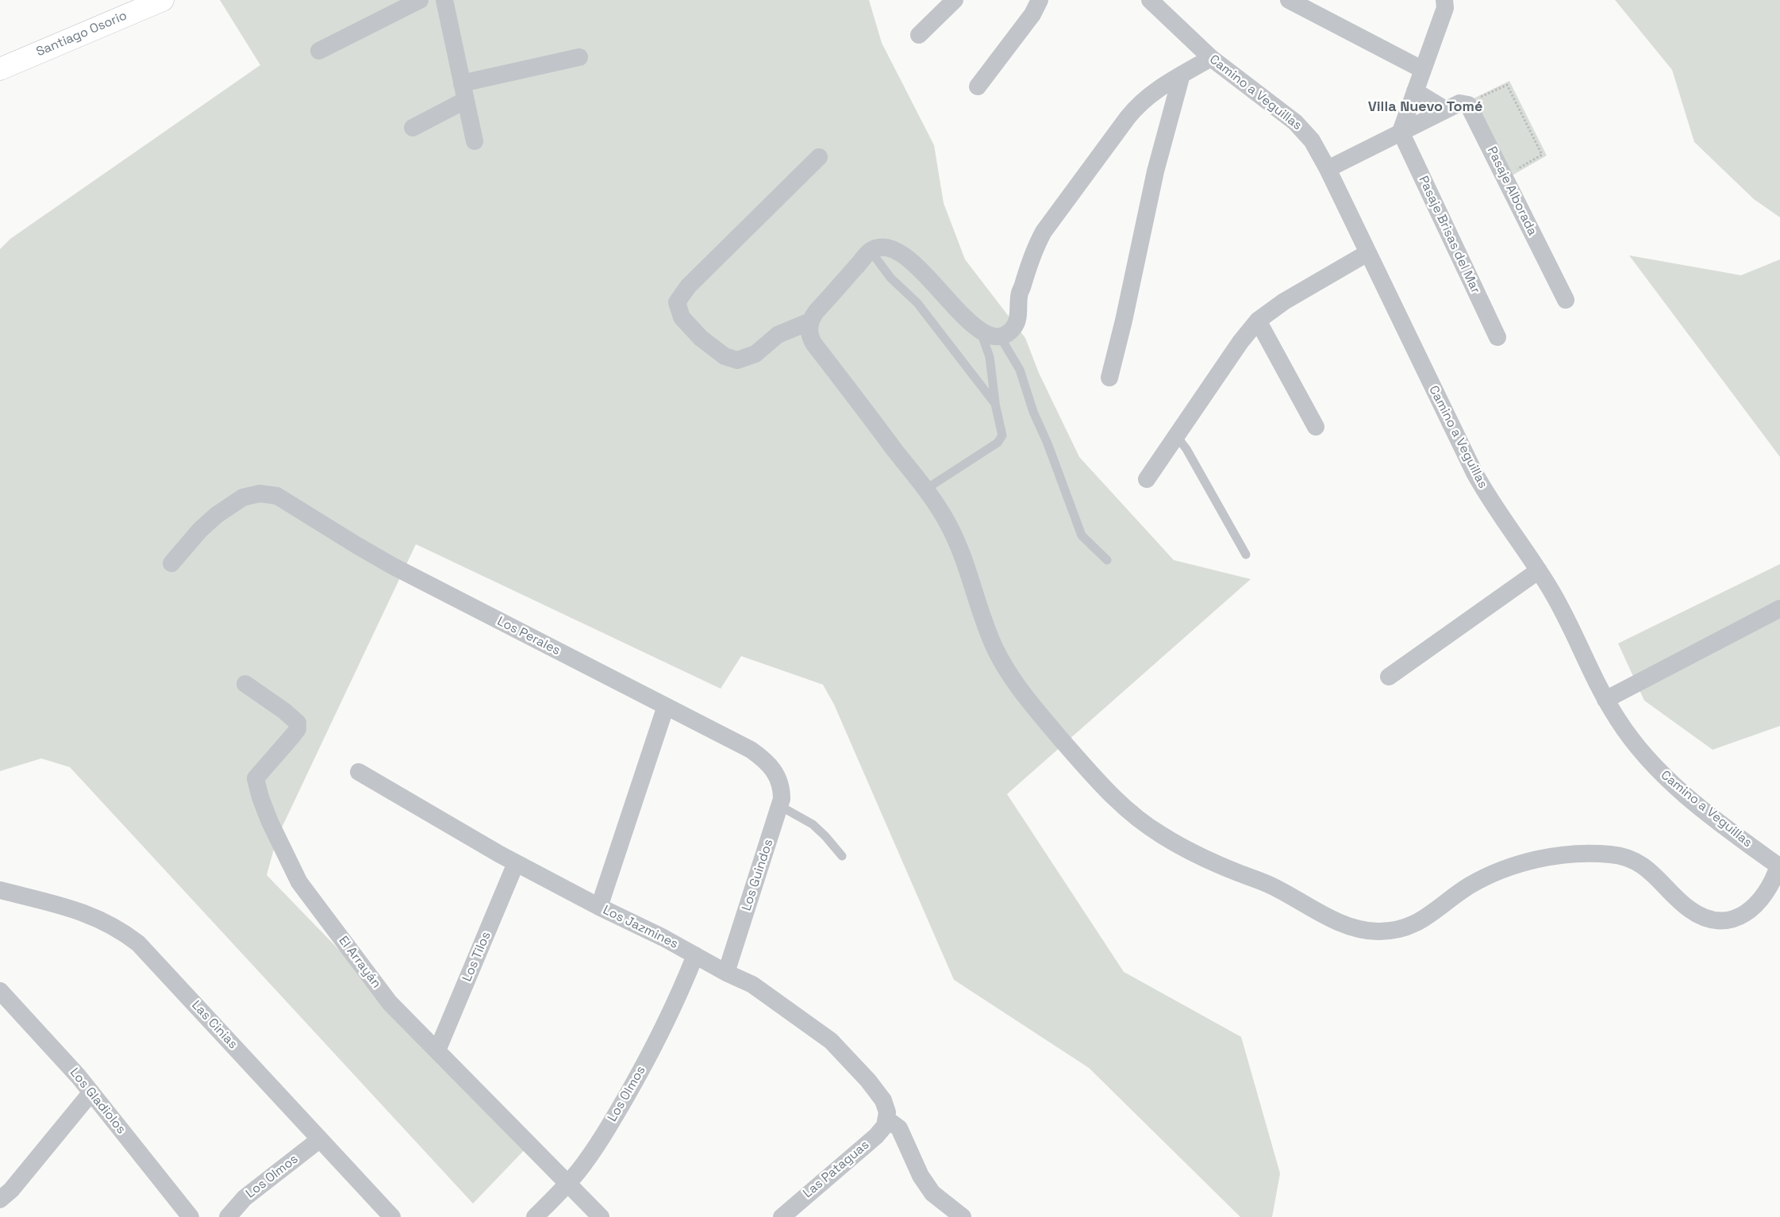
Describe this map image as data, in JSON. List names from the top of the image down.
{
  "streets": {
    "street": [
      "Santiago Osorio",
      "Camino a Veguillas",
      "Pasaje Alborada",
      "Pasaje Brisas del Mar",
      "Los Perales",
      "Los Guindos",
      "Los Jazmines",
      "Los Tilos",
      "El Arrayán",
      "Las Cinias",
      "Los Olmos",
      "Los Gladiolos",
      "Las Pataguas"
    ]
  },
  "crossings": [
    ["Los Perales", "Los Guindos"],
    ["Los Guindos", "Los Jazmines"],
    ["Los Jazmines", "Los Tilos"],
    ["Los Jazmines", "Los Olmos"],
    ["Los Jazmines", "Las Pataguas"],
    ["Los Tilos", "El Arrayán"],
    ["El Arrayán", "Los Olmos"],
    ["Las Cinias", "Los Olmos"]
  ],
  "districts": ["Villa Nuevo Tomé"]
}
